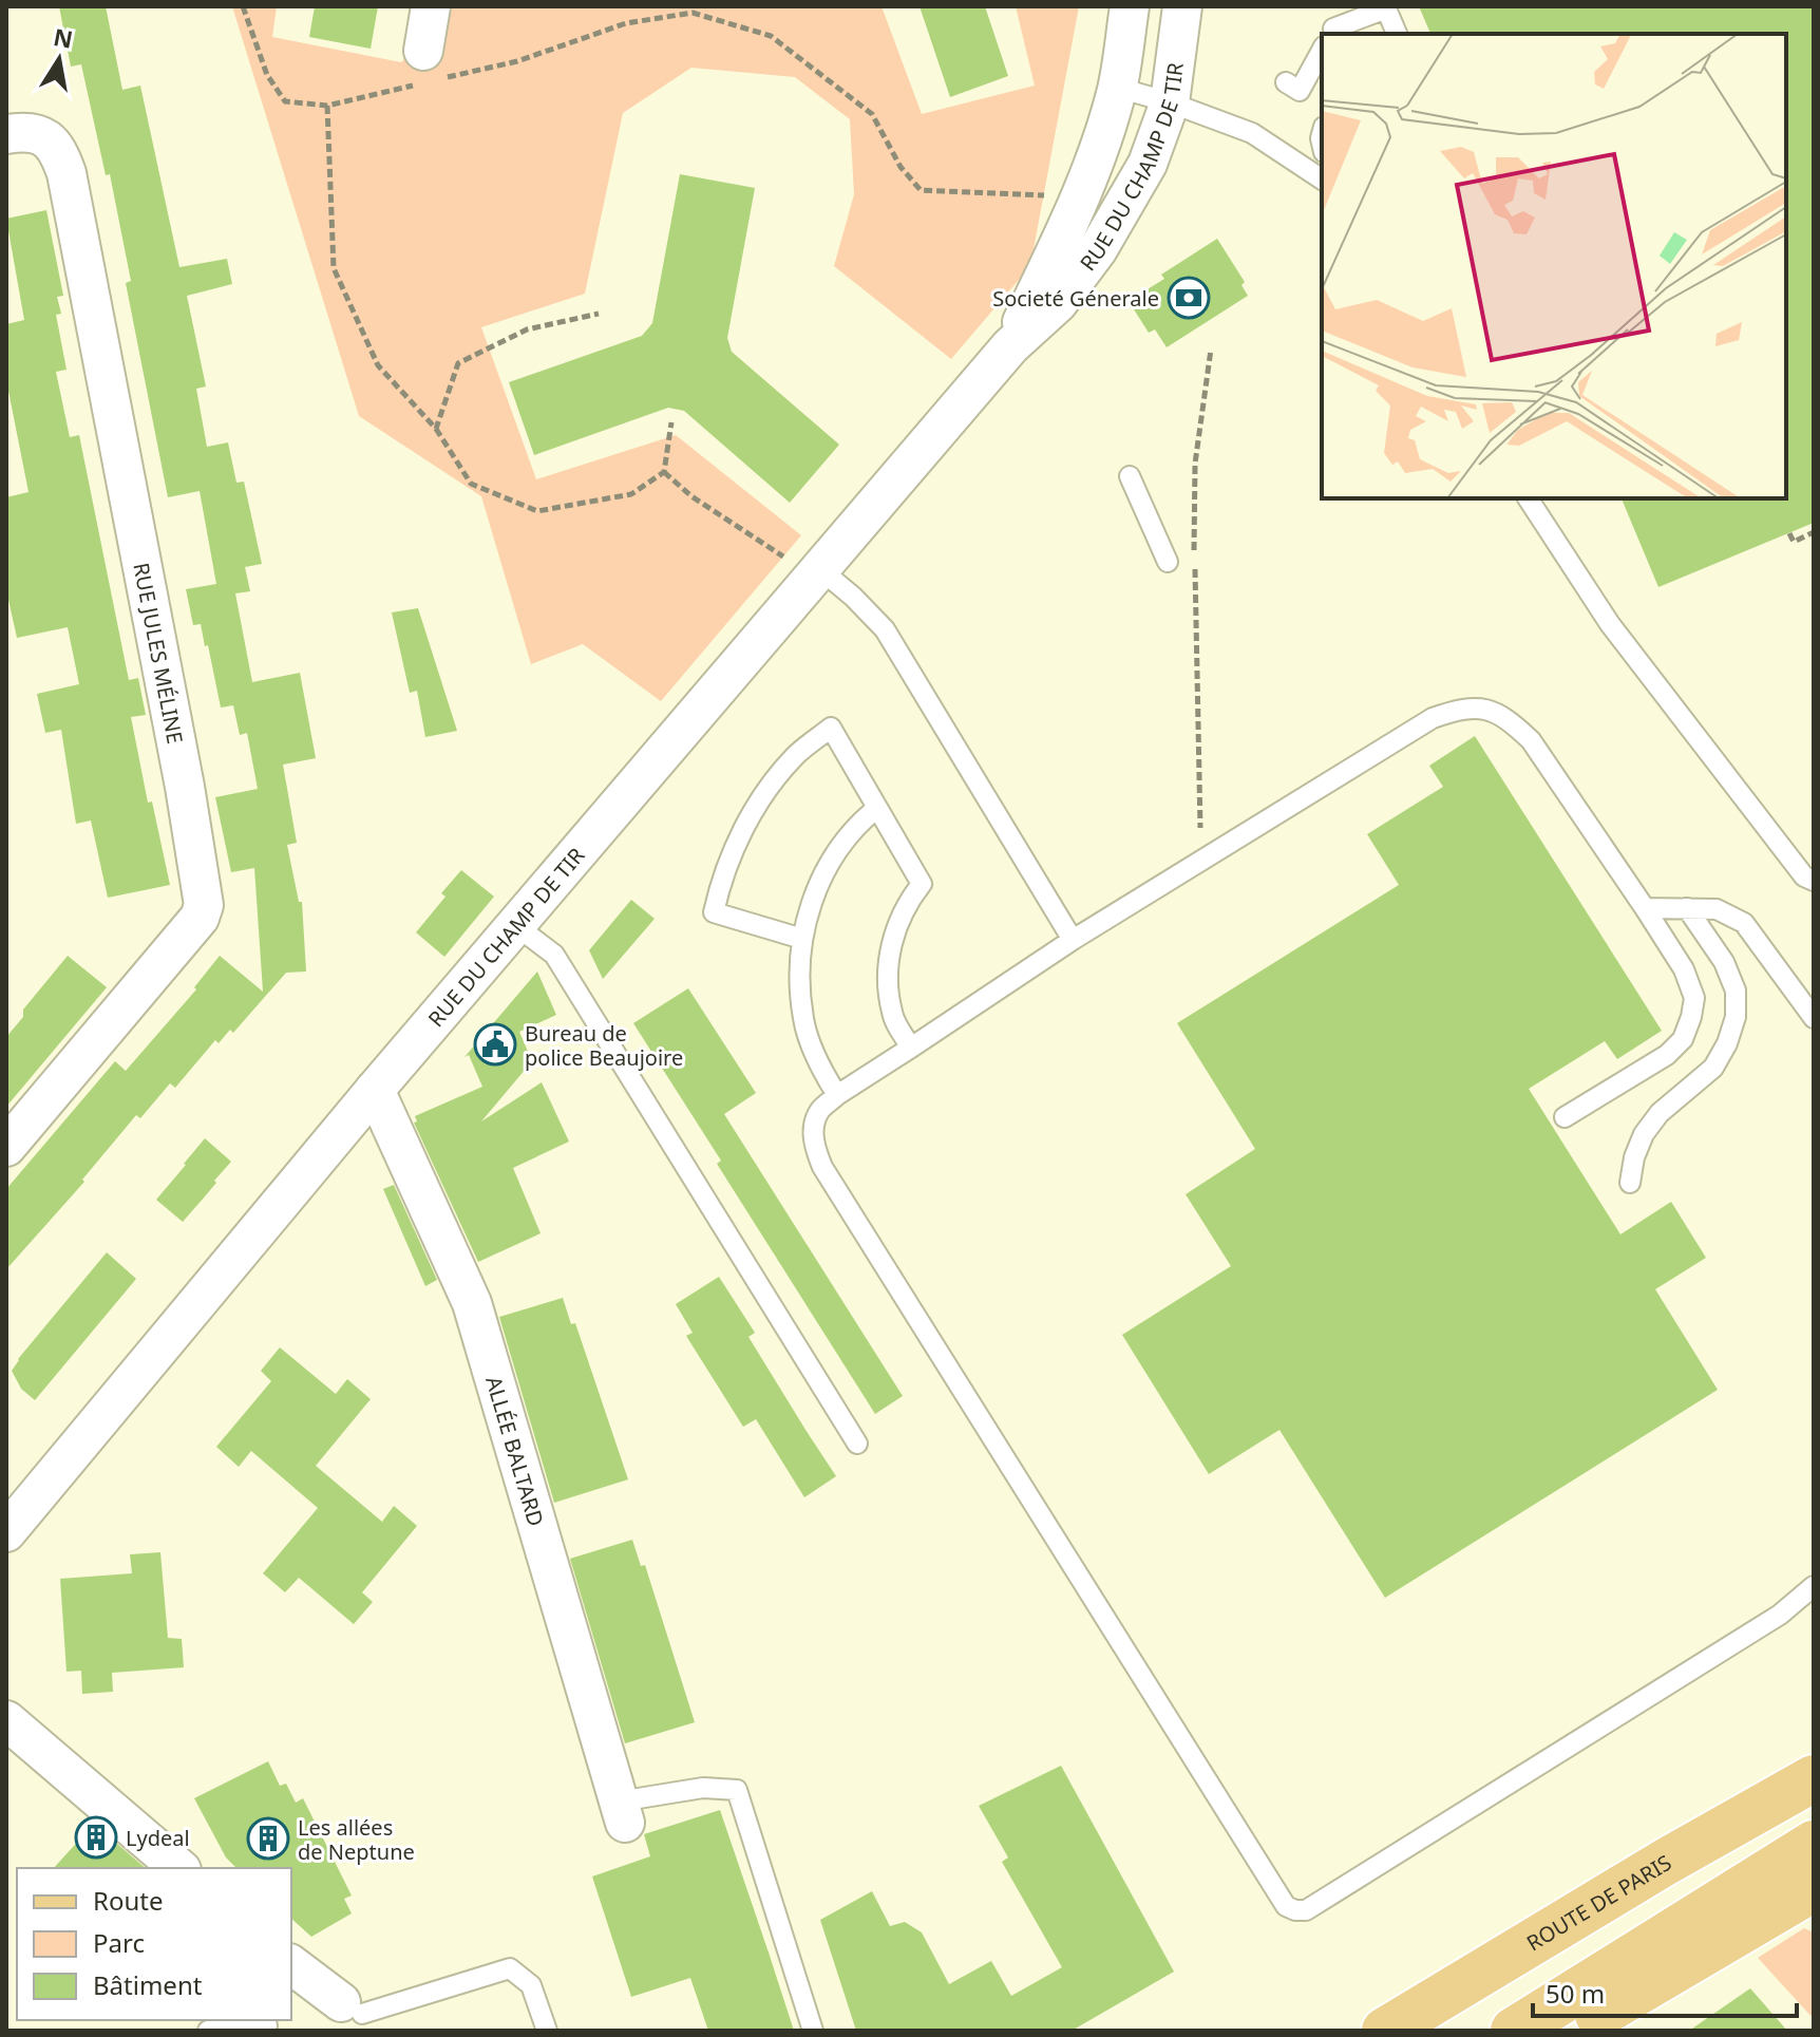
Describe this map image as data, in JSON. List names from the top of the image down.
{
  "streets": {
    "main road": ["ROUTE DE PARIS"],
    "street": ["RUE DU CHAMP DE TIR", "RUE JULES MÉLINE", "ALLÉE BALTARD"]
  },
  "crossings": [
    ["RUE DU CHAMP DE TIR", "ALLÉE BALTARD"]
  ],
  "places": {
    "bank": ["Societé Génerale"],
    "public building": ["Bureau de police Beaujoire"],
    "building": ["Lydeal", "Les allées de Neptune"]
  },
  "legend": ["Route", "Parc", "Bâtiment"],
  "scale_bar": "50 m",
  "north": "top"
}
